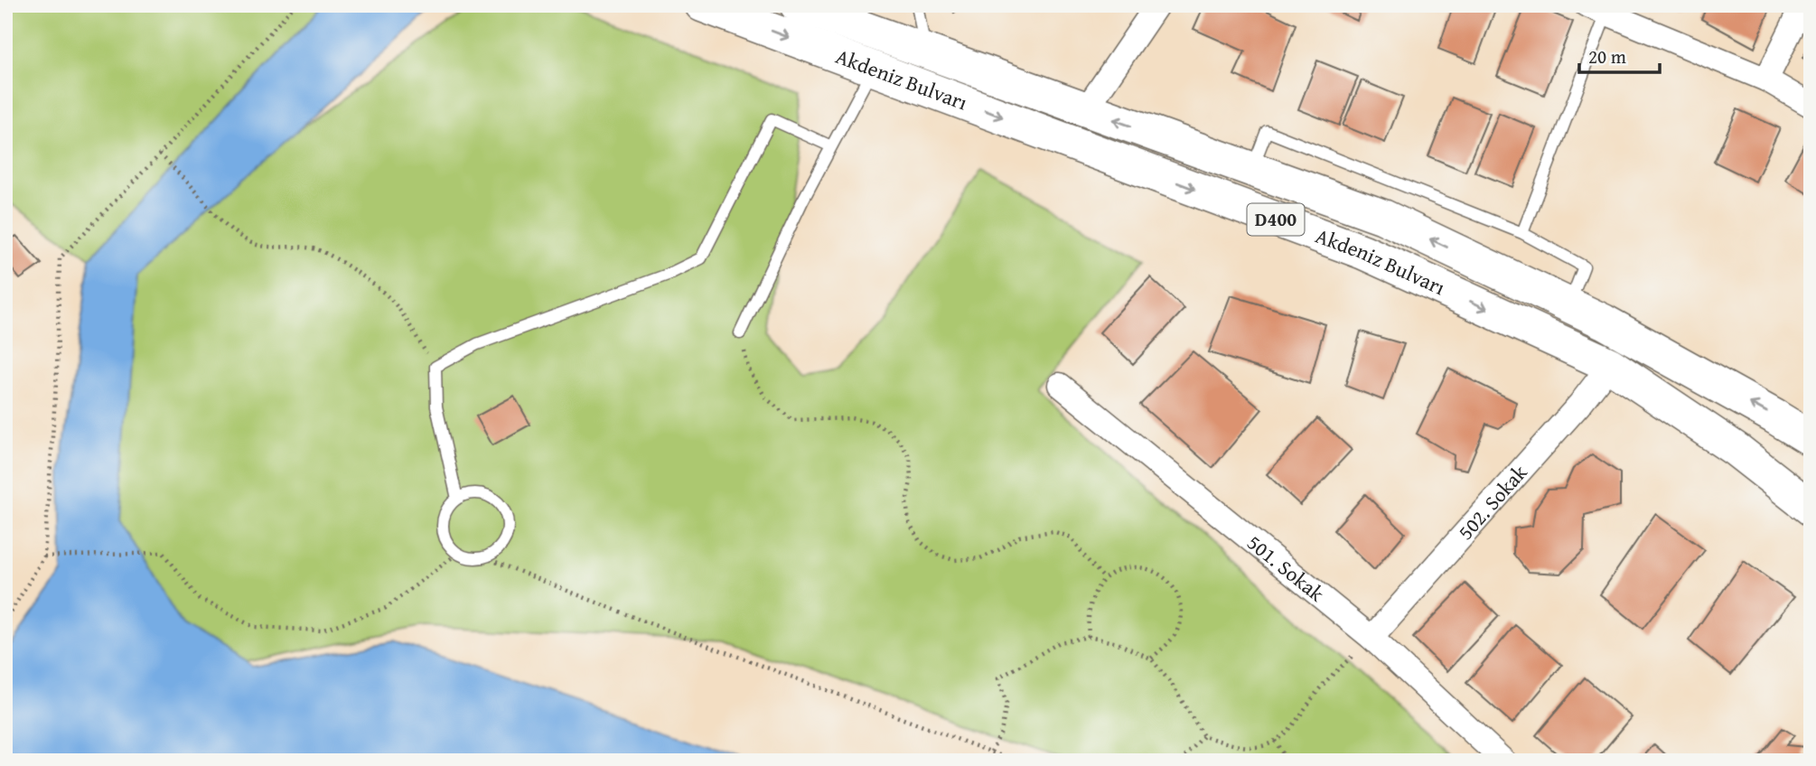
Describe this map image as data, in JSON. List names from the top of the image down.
{
  "streets": {
    "highway": ["Akdeniz Bulvarı", "D400"],
    "street": ["502. Sokak", "501. Sokak"]
  },
  "crossings": [
    ["Akdeniz Bulvarı", "502. Sokak"],
    ["502. Sokak", "501. Sokak"]
  ],
  "scale_bar": "20 m"
}
